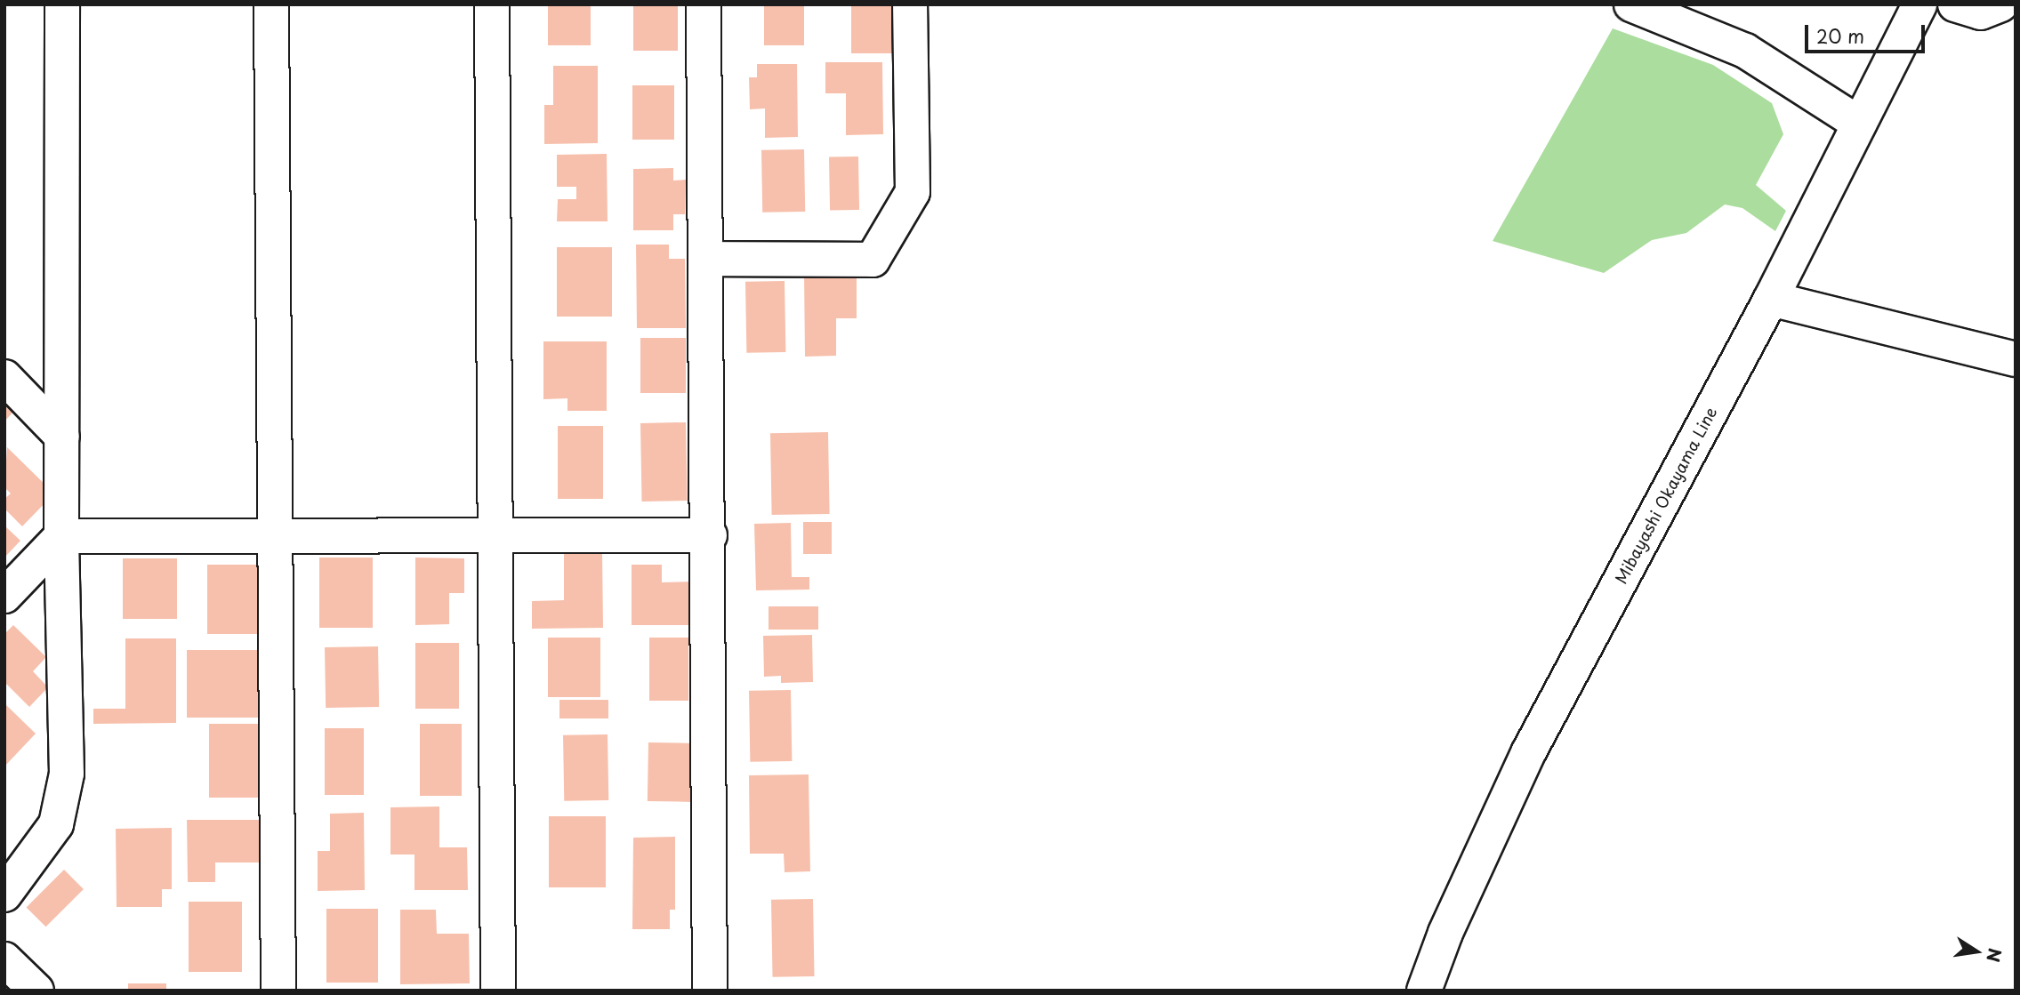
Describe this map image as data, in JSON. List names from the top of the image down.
{
  "streets": {
    "street": ["Mibayashi Okayama Line"]
  },
  "scale_bar": "20 m",
  "north": "right"
}
